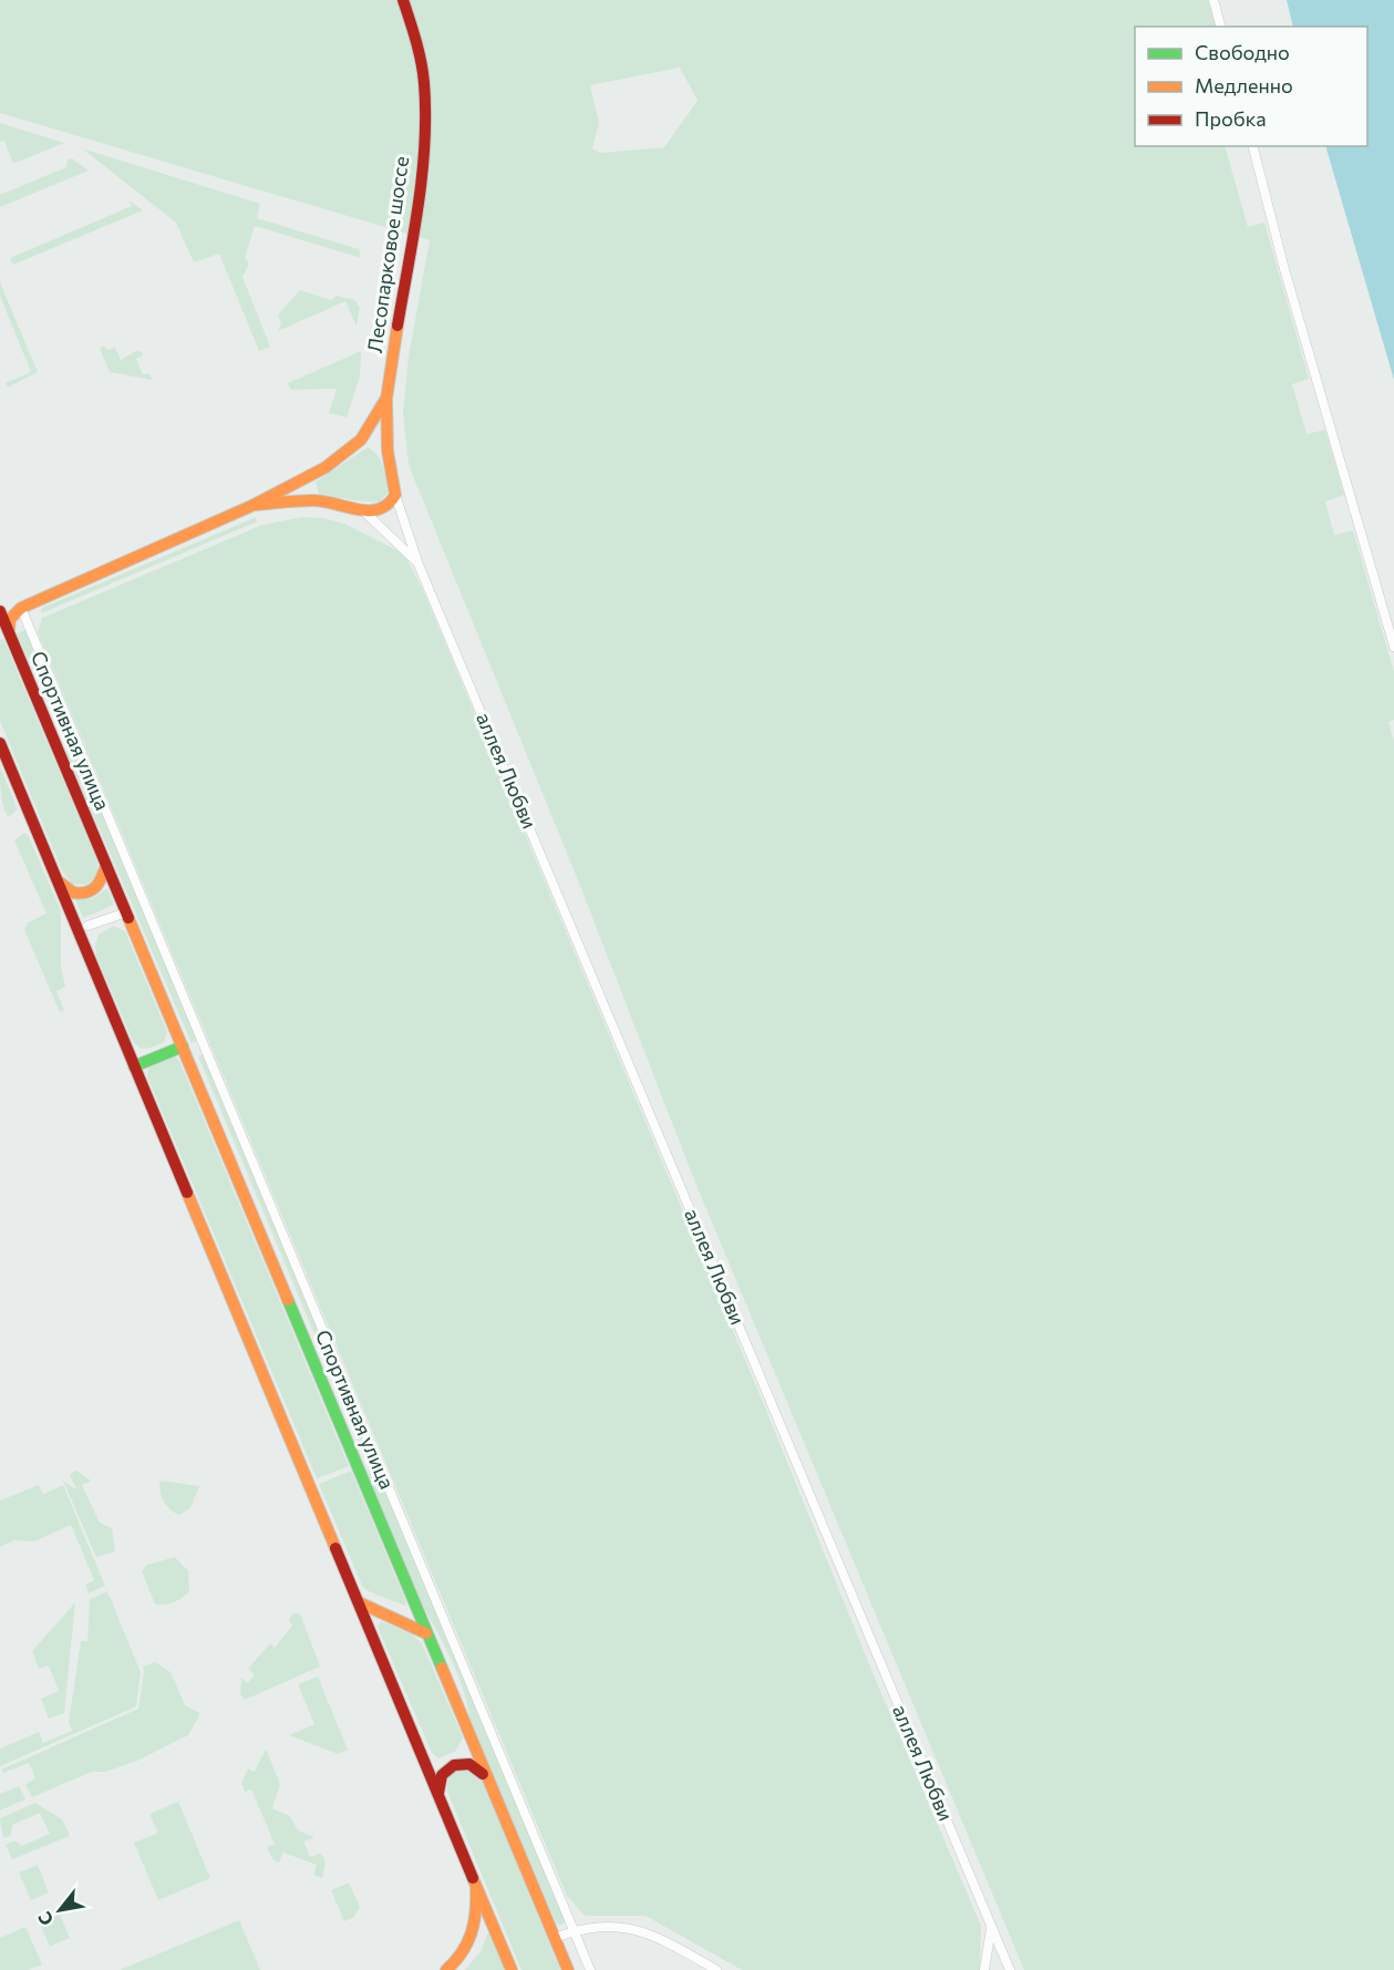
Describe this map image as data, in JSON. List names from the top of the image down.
{
  "streets": {
    "main road": ["Лесопарковое шоссе", "Спортивная улица"],
    "street": ["аллея Любви"]
  },
  "crossings": [
    ["Лесопарковое шоссе", "аллея Любви"]
  ],
  "legend": ["Свободно", "Медленно", "Пробка"],
  "north": "bottom left"
}
